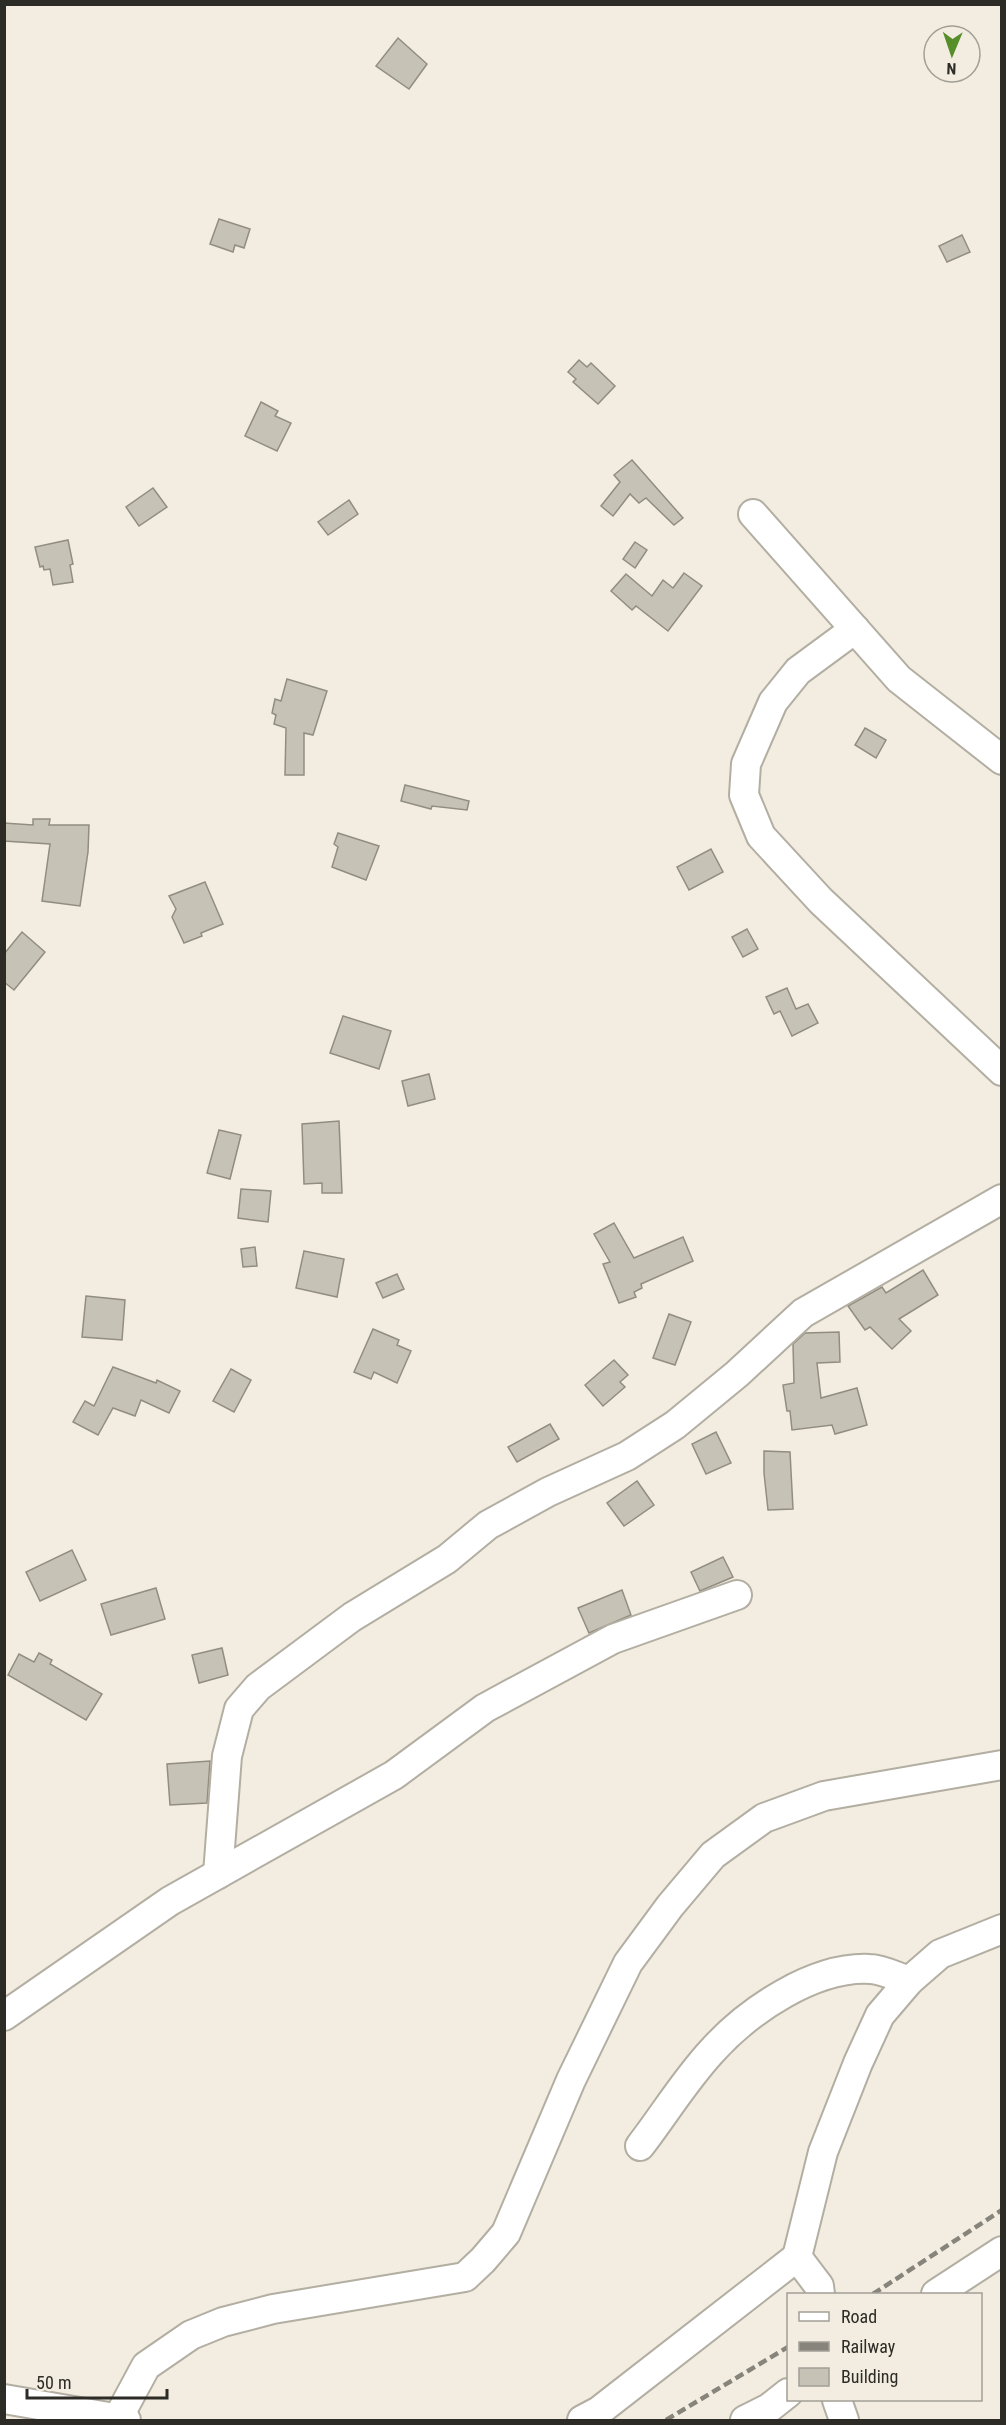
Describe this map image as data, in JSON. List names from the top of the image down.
{
  "legend": ["Road", "Railway", "Building"],
  "scale_bar": "50 m",
  "north": "bottom"
}
